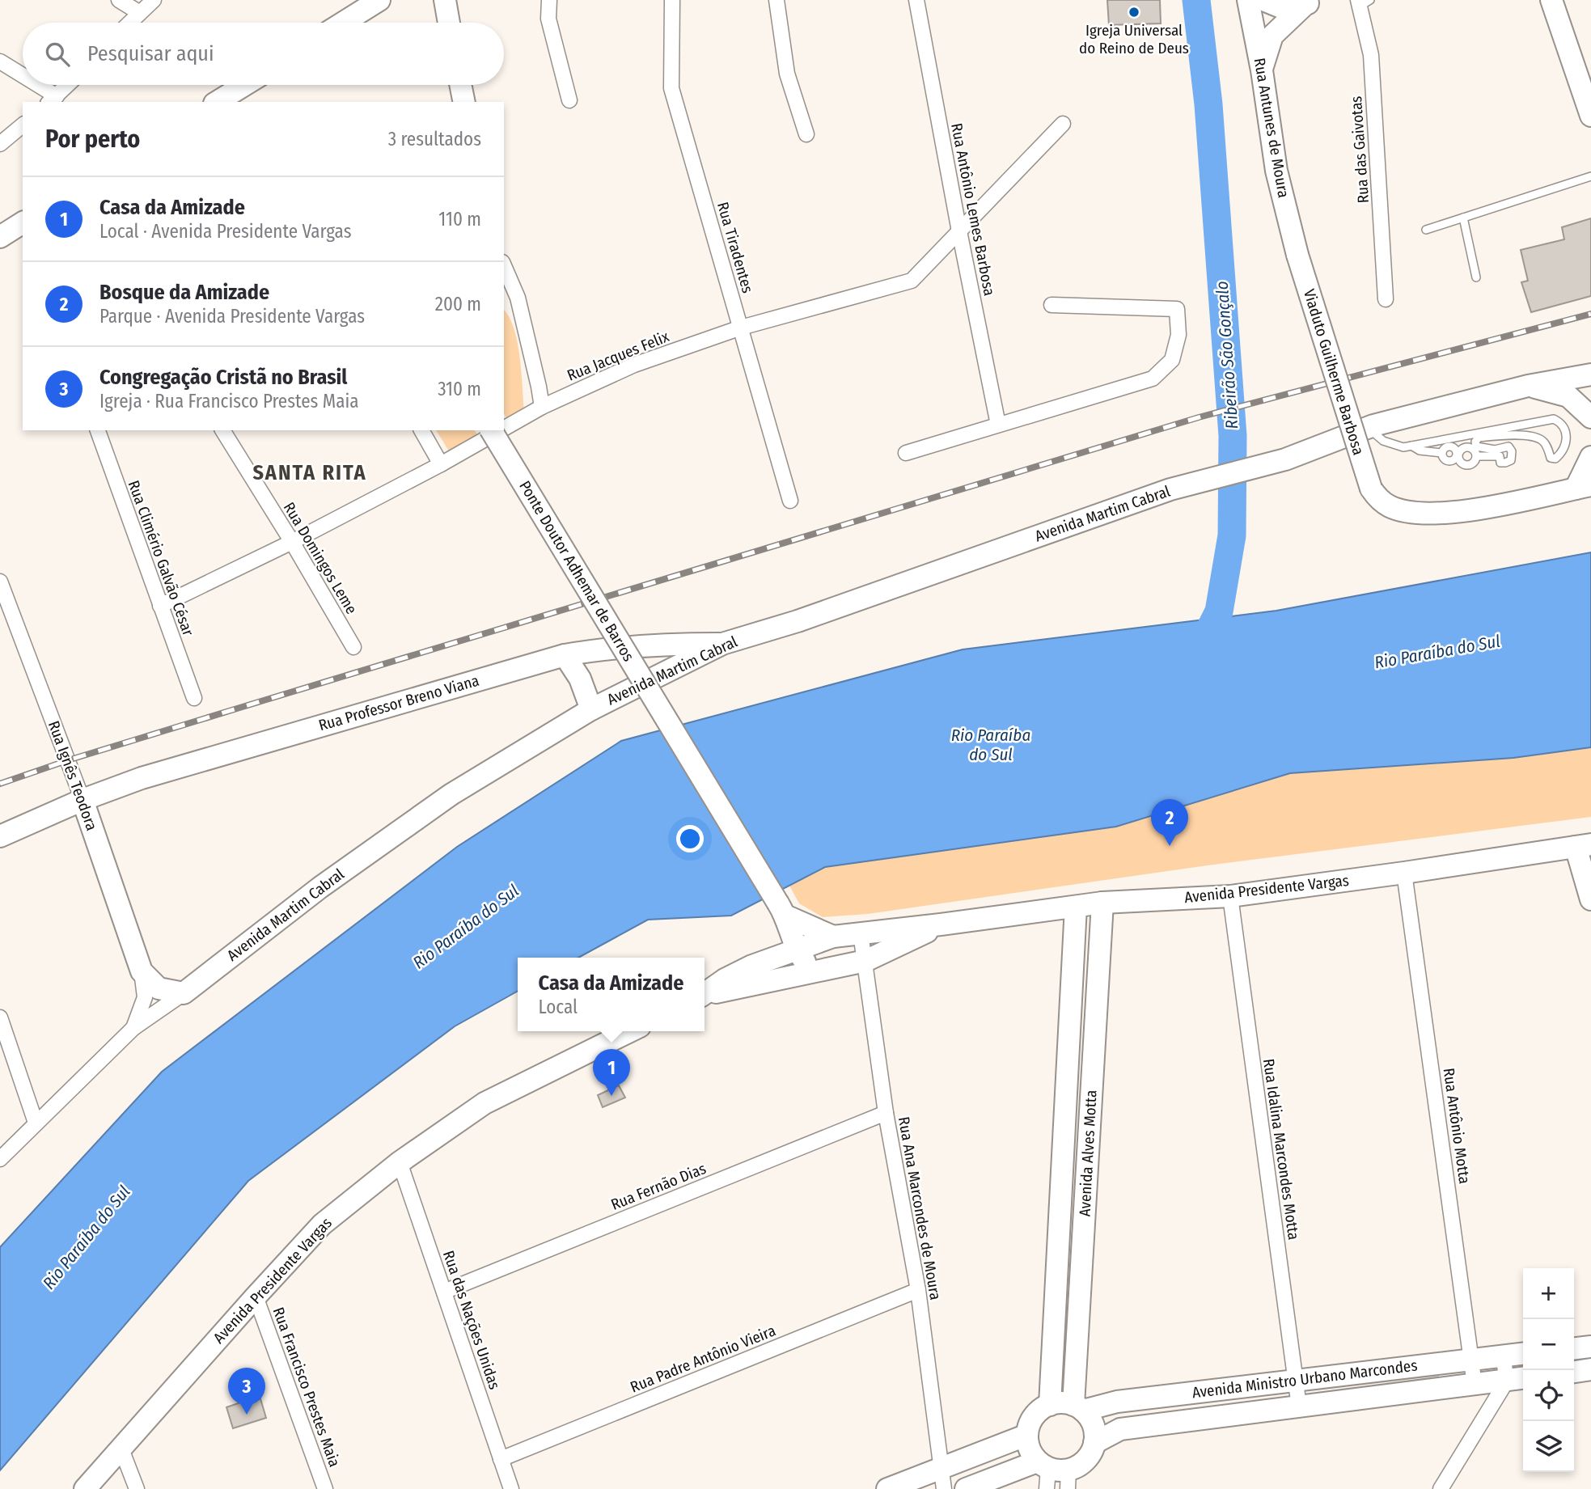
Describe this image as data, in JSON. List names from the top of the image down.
{
  "streets": {
    "street": [
      "Rua Antunes de Moura",
      "Rua das Gaivotas",
      "Rua Antônio Lemes Barbosa",
      "Rua Tiradentes",
      "Rua Jacques Felix",
      "Viaduto Guilherme Barbosa",
      "Avenida Martim Cabral",
      "Rua Climério Galvão César",
      "Rua Domingos Leme",
      "Ponte Doutor Adhemar de Barros",
      "Rua Professor Breno Viana",
      "Rua Ignês Teodora",
      "Avenida Presidente Vargas",
      "Rua Antônio Motta",
      "Rua Idalina Marcondes Motta",
      "Avenida Alves Motta",
      "Rua Fernão Dias",
      "Rua Ana Marcondes de Moura",
      "Rua das Nações Unidas",
      "Rua Padre Antônio Vieira",
      "Avenida Ministro Urbano Marcondes",
      "Rua Francisco Prestes Maia"
    ]
  },
  "crossings": [
    ["Rua Antunes de Moura", "Viaduto Guilherme Barbosa"],
    ["Rua Antônio Lemes Barbosa", "Rua Jacques Felix"],
    ["Rua Tiradentes", "Rua Jacques Felix"],
    ["Rua Jacques Felix", "Rua Climério Galvão César"],
    ["Rua Jacques Felix", "Rua Domingos Leme"],
    ["Avenida Martim Cabral", "Rua Professor Breno Viana"],
    ["Ponte Doutor Adhemar de Barros", "Avenida Presidente Vargas"],
    ["Rua Professor Breno Viana", "Rua Ignês Teodora"],
    ["Avenida Presidente Vargas", "Rua Antônio Motta"],
    ["Avenida Presidente Vargas", "Rua Idalina Marcondes Motta"],
    ["Avenida Presidente Vargas", "Avenida Alves Motta"],
    ["Avenida Presidente Vargas", "Rua Ana Marcondes de Moura"],
    ["Avenida Presidente Vargas", "Rua das Nações Unidas"],
    ["Avenida Presidente Vargas", "Rua Francisco Prestes Maia"],
    ["Rua Antônio Motta", "Avenida Ministro Urbano Marcondes"],
    ["Rua Idalina Marcondes Motta", "Avenida Ministro Urbano Marcondes"],
    ["Avenida Alves Motta", "Avenida Ministro Urbano Marcondes"],
    ["Rua Fernão Dias", "Rua Ana Marcondes de Moura"],
    ["Rua Fernão Dias", "Rua das Nações Unidas"],
    ["Rua Ana Marcondes de Moura", "Rua Padre Antônio Vieira"],
    ["Rua das Nações Unidas", "Rua Padre Antônio Vieira"]
  ],
  "districts": ["SANTA RITA"],
  "water": ["Ribeirão São Gonçalo", "Rio Paraíba do Sul"],
  "places": ["Igreja Universal do Reino de Deus"],
  "page": {
    "search": "Pesquisar aqui",
    "heading": ["Por perto", "3 resultados"],
    "list": [
      {
        "mark": "1",
        "name": "Casa da Amizade",
        "note": "Local · Avenida Presidente Vargas",
        "value": "110 m"
      },
      {
        "mark": "2",
        "name": "Bosque da Amizade",
        "note": "Parque · Avenida Presidente Vargas",
        "value": "200 m"
      },
      {
        "mark": "3",
        "name": "Congregação Cristã no Brasil",
        "note": "Igreja · Rua Francisco Prestes Maia",
        "value": "310 m"
      }
    ],
    "pins": ["2", "1", "3"],
    "popup": ["Casa da Amizade", "Local"],
    "map_buttons": ["+", "−"]
  }
}
